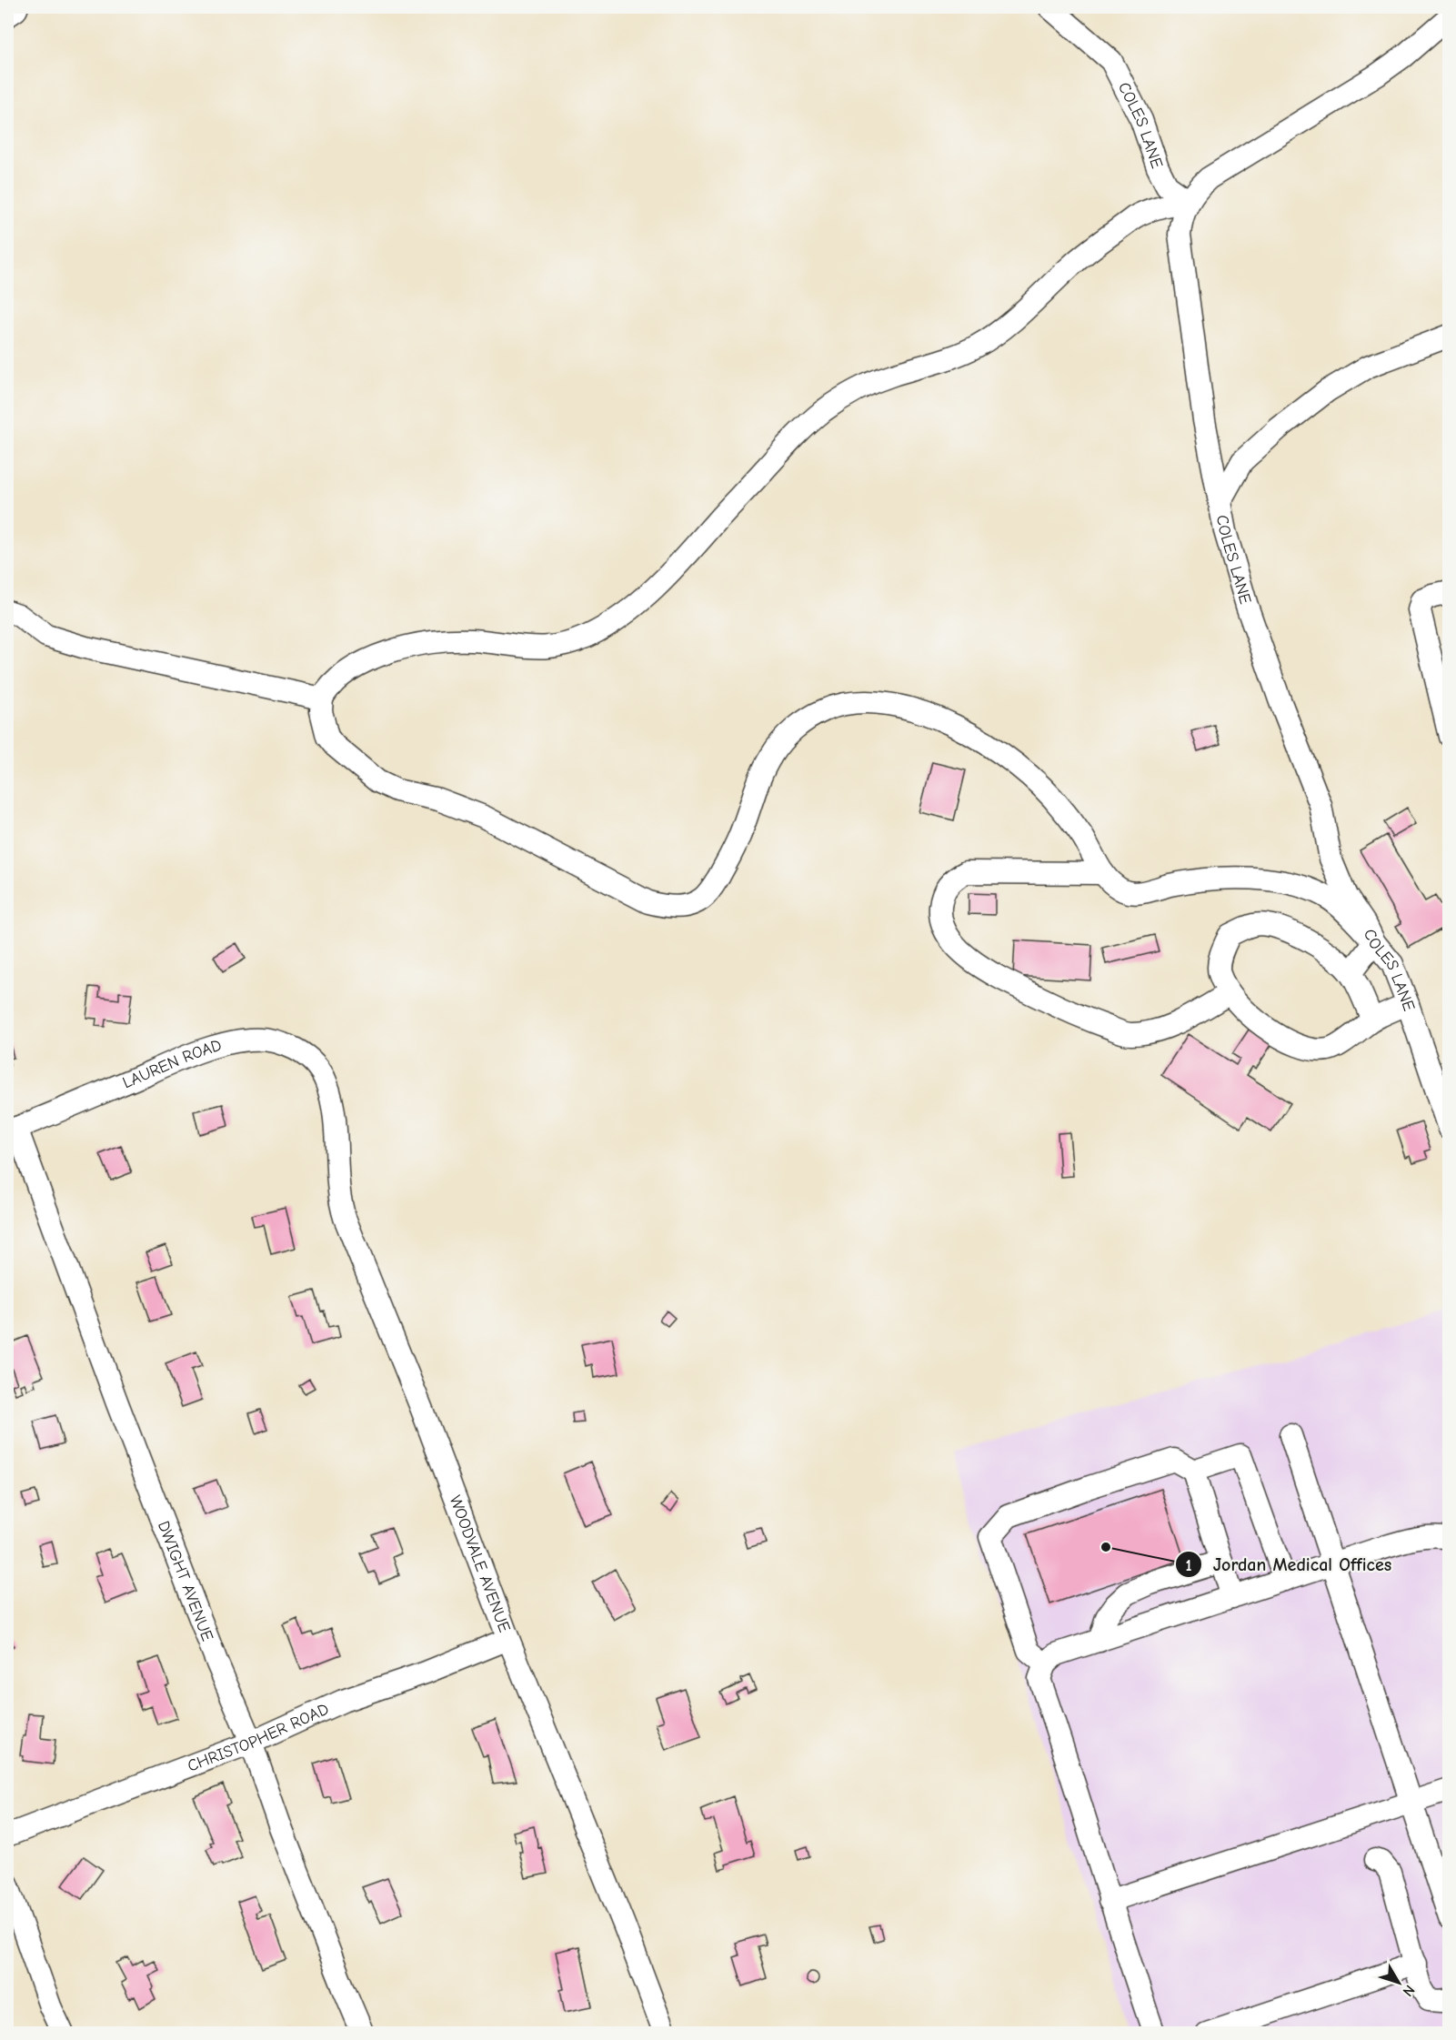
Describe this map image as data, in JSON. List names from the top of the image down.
{
  "streets": {
    "street": [
      "COLES LANE",
      "LAUREN ROAD",
      "WOODVALE AVENUE",
      "DWIGHT AVENUE",
      "CHRISTOPHER ROAD"
    ]
  },
  "crossings": [
    ["LAUREN ROAD", "WOODVALE AVENUE"],
    ["LAUREN ROAD", "DWIGHT AVENUE"],
    ["WOODVALE AVENUE", "CHRISTOPHER ROAD"],
    ["DWIGHT AVENUE", "CHRISTOPHER ROAD"]
  ],
  "places": ["Jordan Medical Offices"],
  "north": "bottom right"
}
